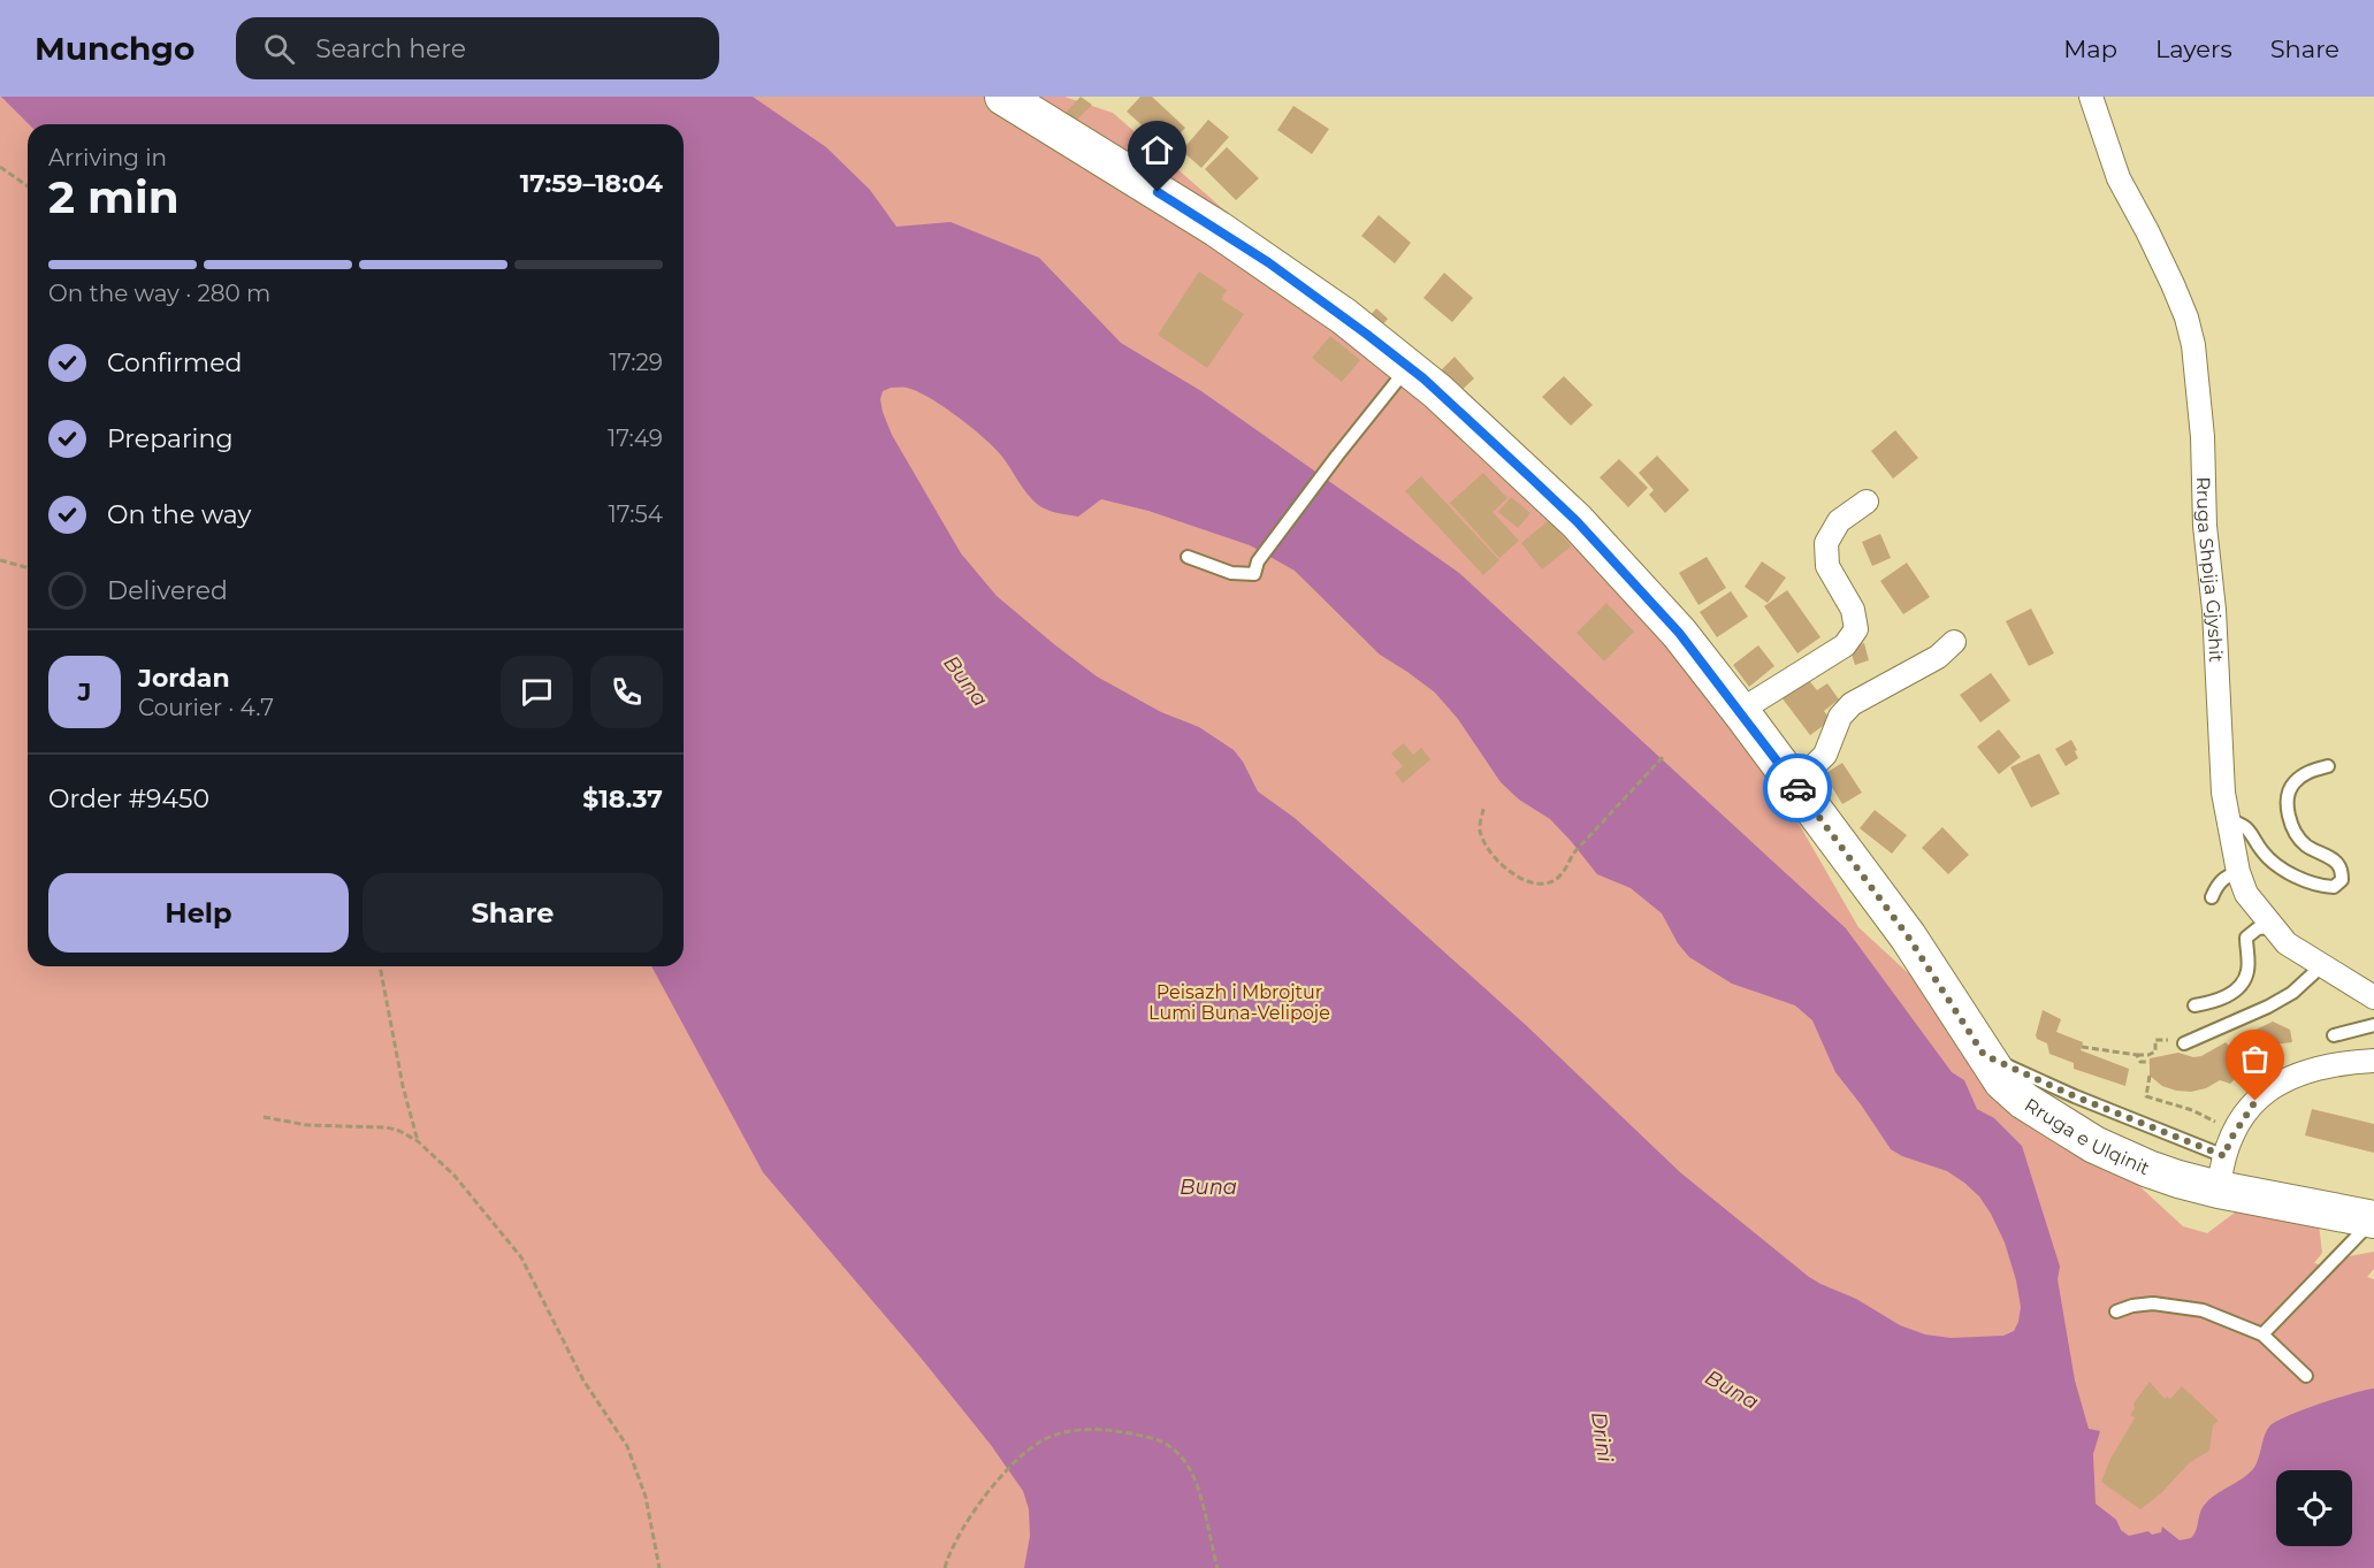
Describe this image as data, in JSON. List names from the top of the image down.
{
  "streets": {
    "main road": ["Rruga e Ulqinit"],
    "street": ["Rruga Shpija Gjyshit"]
  },
  "water": ["Buna", "Drini"],
  "parks": ["Peisazh i Mbrojtur Lumi Buna-Velipoje"],
  "page": {
    "header": "Munchgo",
    "search": "Search here",
    "nav": ["Map", "Layers", "Share"],
    "heading": ["2 min", "Arriving in", "17:59–18:04"],
    "panel": [
      "Jordan",
      "Courier · 4.7",
      "Order #9450",
      "$18.37"
    ],
    "bar": "On the way · 280 m",
    "list": [
      ["Confirmed", "17:29"],
      ["Preparing", "17:49"],
      ["On the way", "17:54"],
      "Delivered"
    ],
    "round": "J",
    "buttons": ["Help", "Share"]
  }
}
